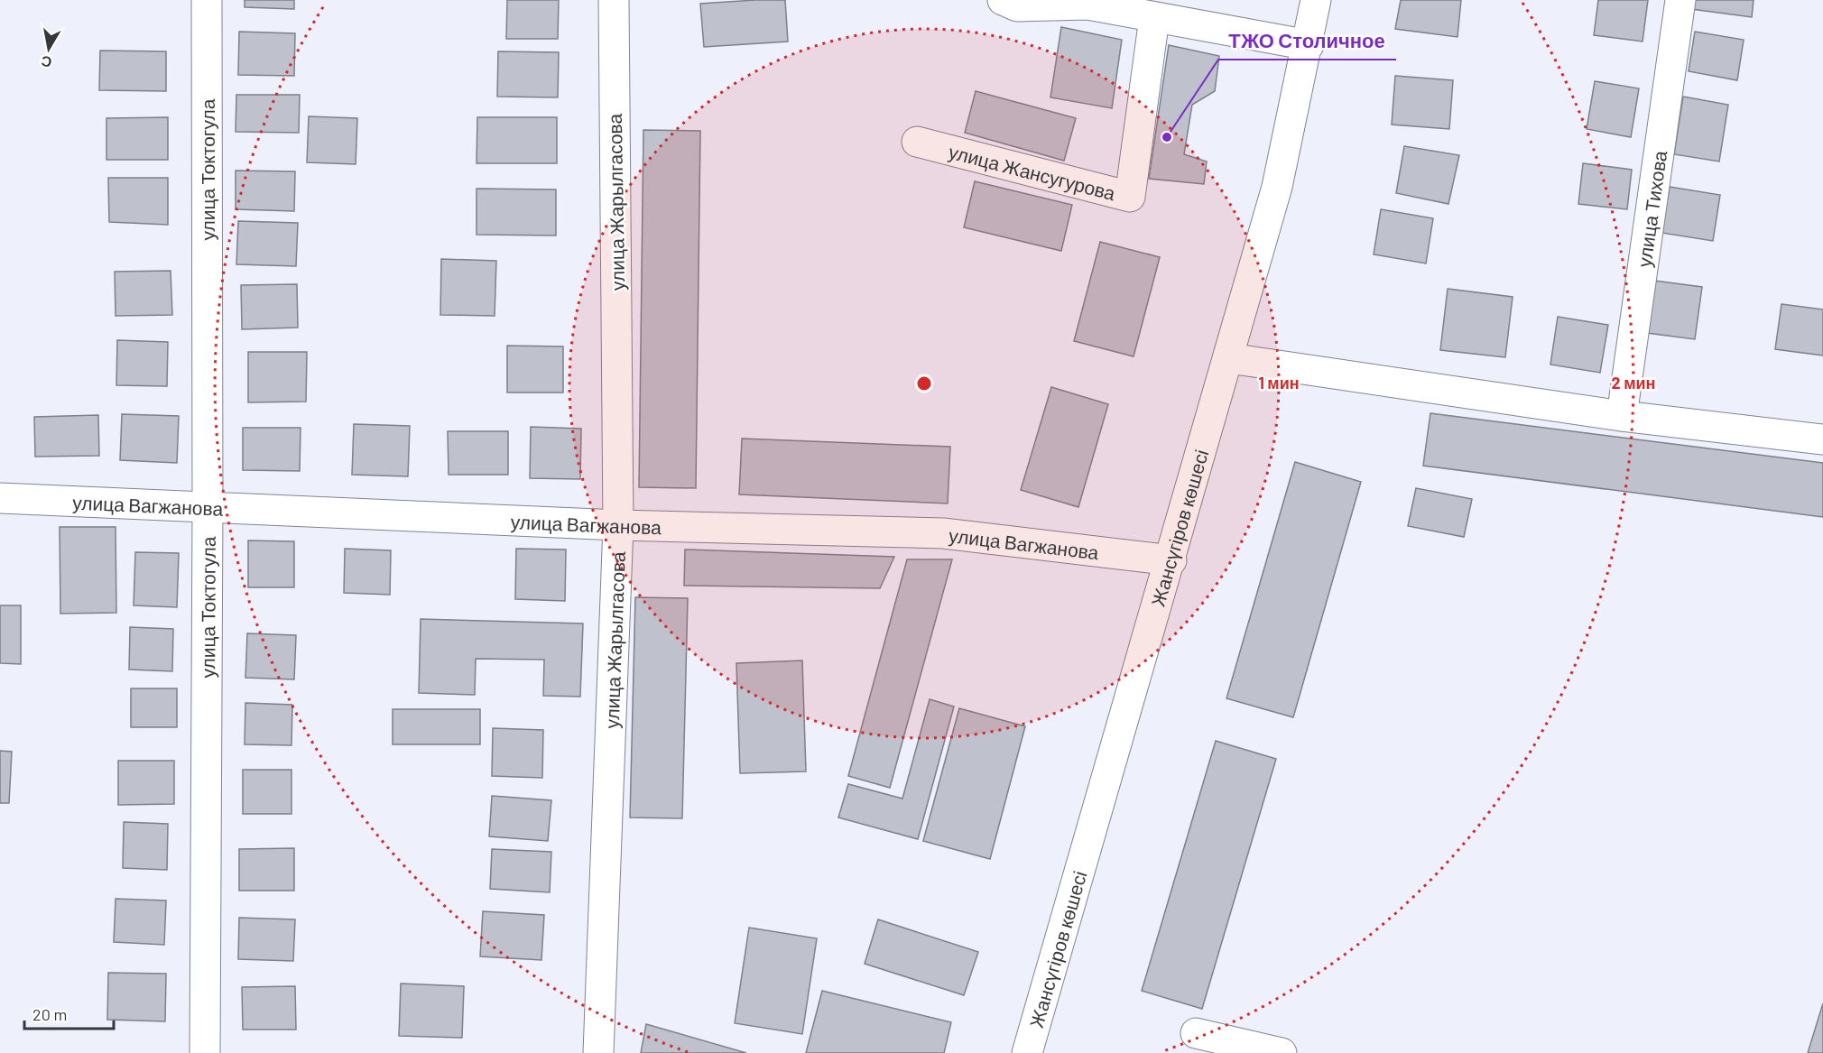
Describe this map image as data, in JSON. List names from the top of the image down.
{
  "streets": {
    "street": [
      "улица Токтогула",
      "улица Жансугурова",
      "улица Жарылгасова",
      "улица Тихова",
      "улица Вагжанова",
      "Жансүгіров көшесі"
    ]
  },
  "crossings": [
    ["улица Токтогула", "улица Вагжанова"],
    ["улица Жарылгасова", "улица Вагжанова"],
    ["улица Вагжанова", "Жансүгіров көшесі"]
  ],
  "places": ["ТЖО Столичное"],
  "scale_bar": "20 m",
  "north": "bottom",
  "rings": ["1 мин", "2 мин"]
}
